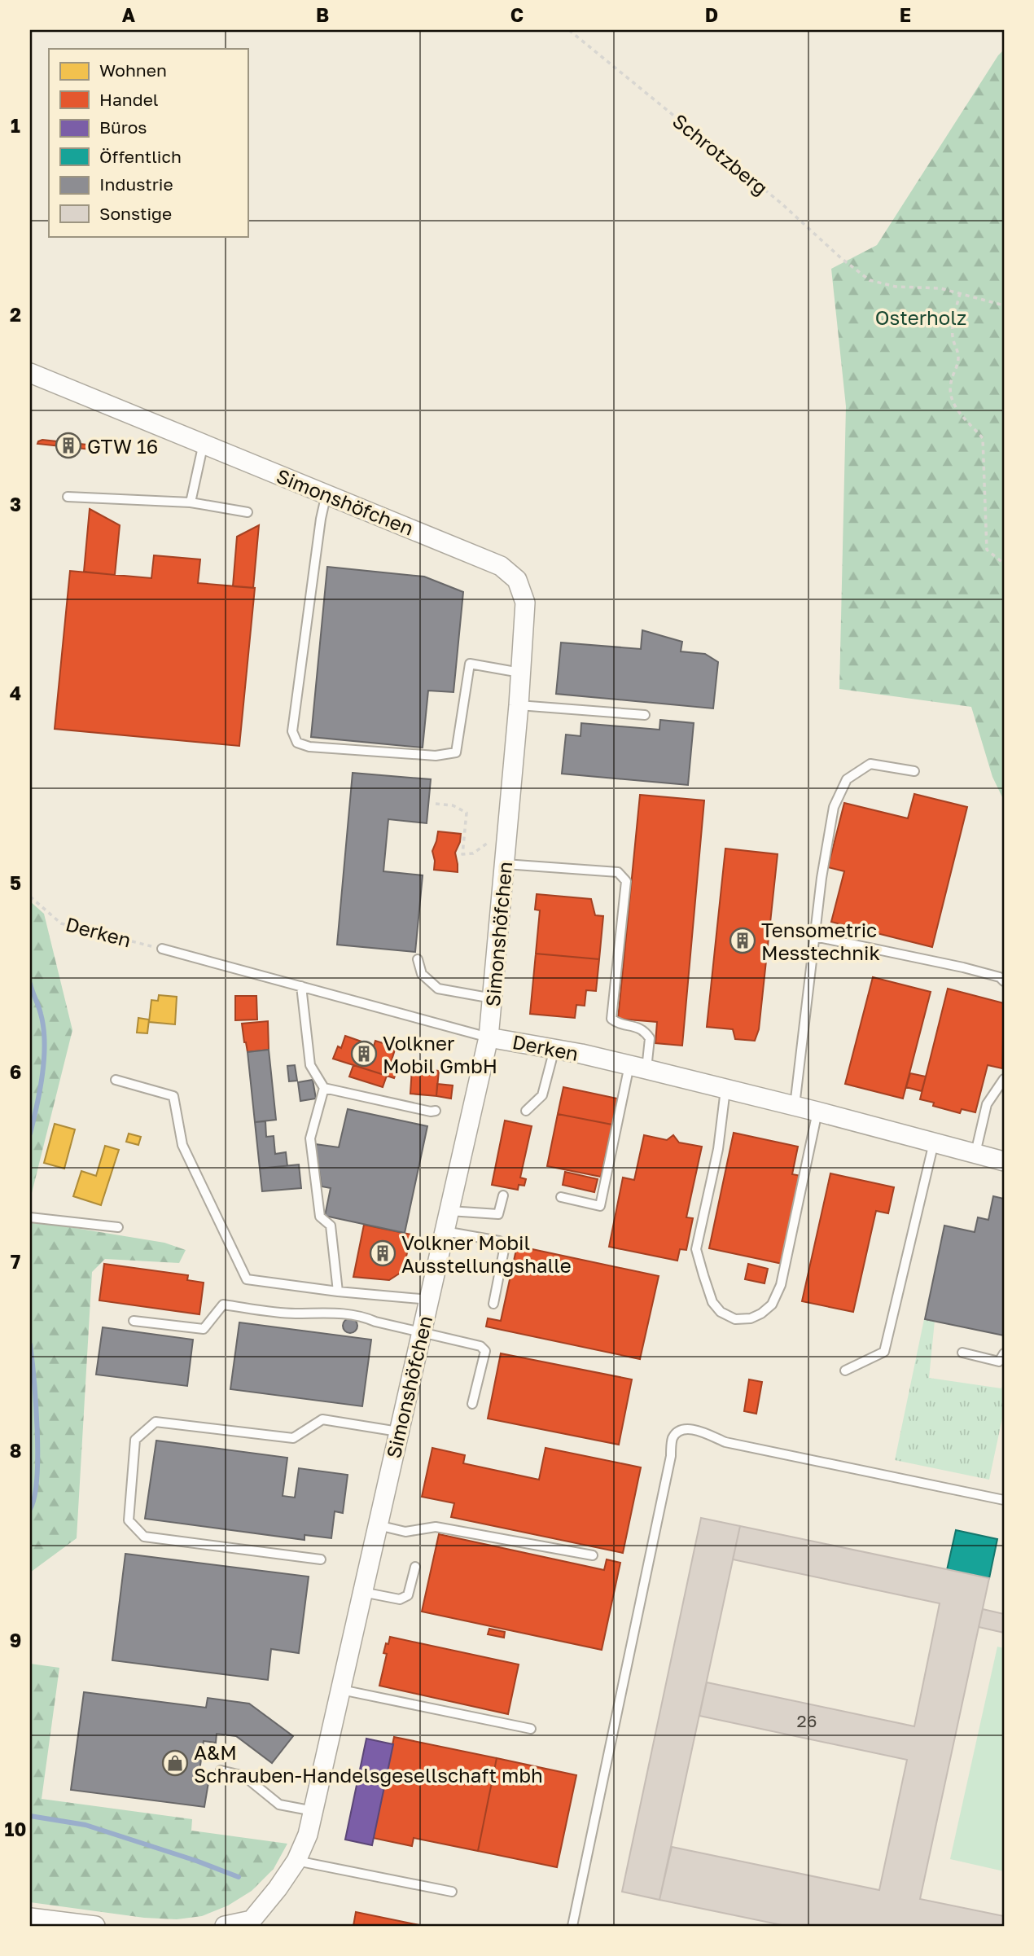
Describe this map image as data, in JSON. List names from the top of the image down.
{
  "streets": {
    "street": ["Simonshöfchen", "Derken"],
    "path": ["Schrotzberg"]
  },
  "crossings": [
    ["Simonshöfchen", "Derken"]
  ],
  "parks": ["Osterholz"],
  "places": {
    "building": [
      "GTW 16",
      "Tensometric Messtechnik",
      "Volkner Mobil GmbH",
      "Volkner Mobil Ausstellungshalle"
    ],
    "shop": ["A&M Schrauben-Handelsgesellschaft mbh"]
  },
  "house_numbers": ["26"],
  "legend": [
    "Wohnen",
    "Handel",
    "Büros",
    "Öffentlich",
    "Industrie",
    "Sonstige"
  ],
  "grid": {
    "columns": [
      "A",
      "B",
      "C",
      "D",
      "E"
    ],
    "rows": [
      "1",
      "2",
      "3",
      "4",
      "5",
      "6",
      "7",
      "8",
      "9",
      "10"
    ]
  }
}
